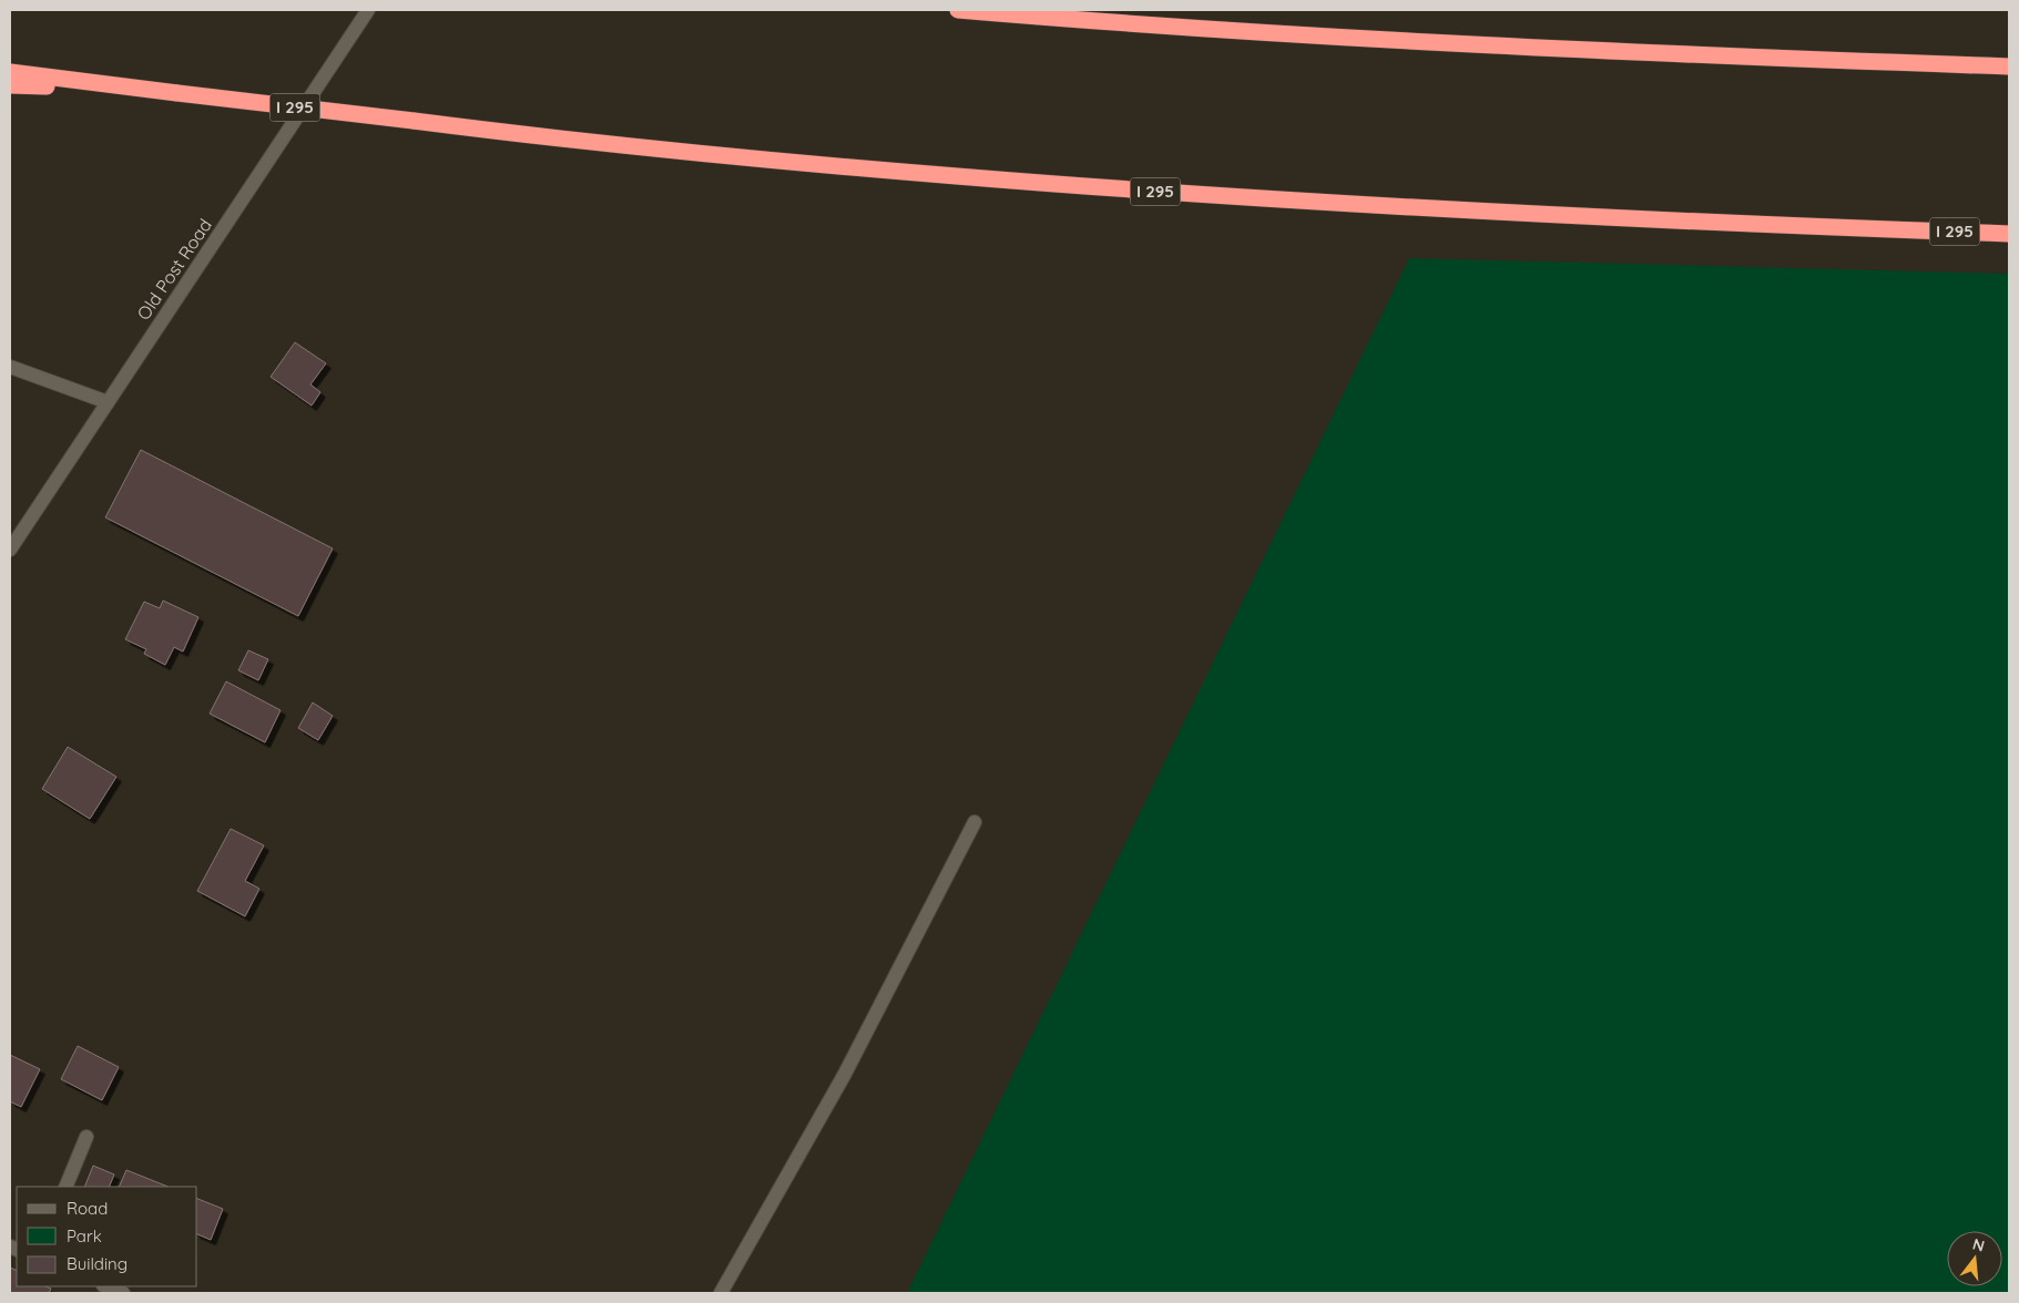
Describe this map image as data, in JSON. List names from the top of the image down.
{
  "streets": {
    "highway": ["I 295"],
    "street": ["Old Post Road"]
  },
  "legend": ["Road", "Park", "Building"],
  "north": "top"
}
